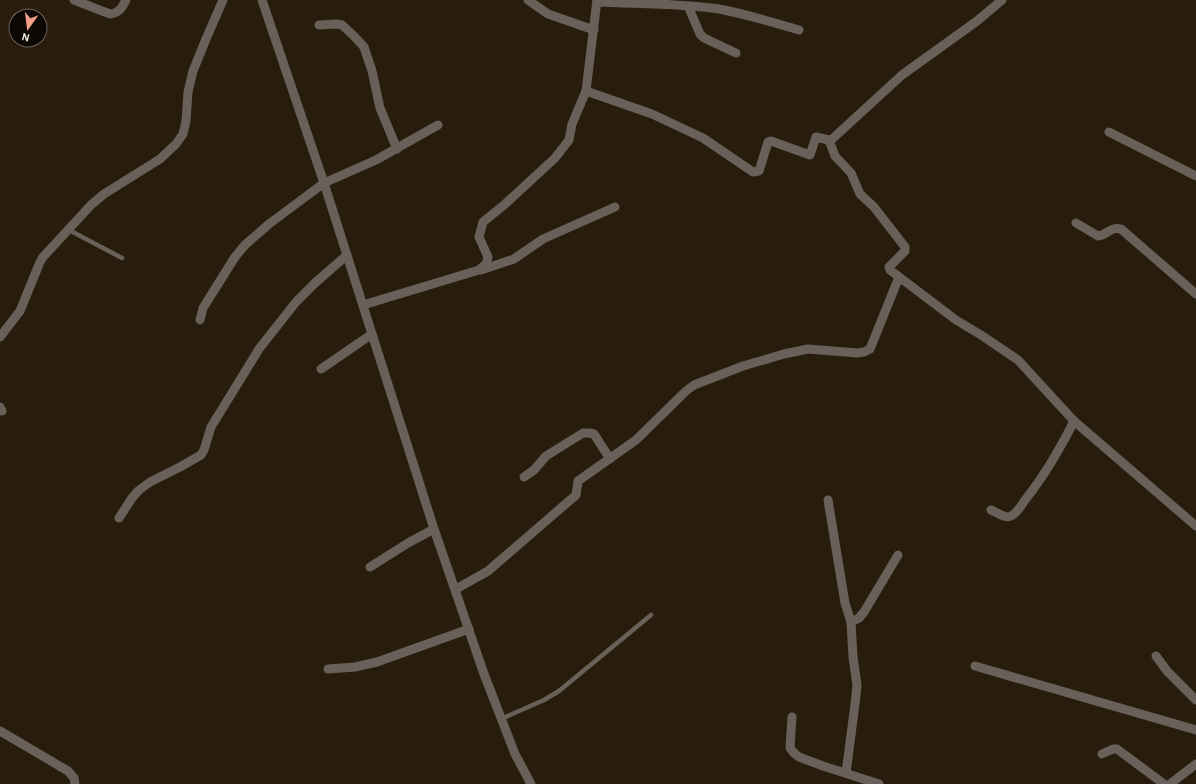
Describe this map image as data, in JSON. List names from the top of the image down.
{
  "north": "bottom"
}
